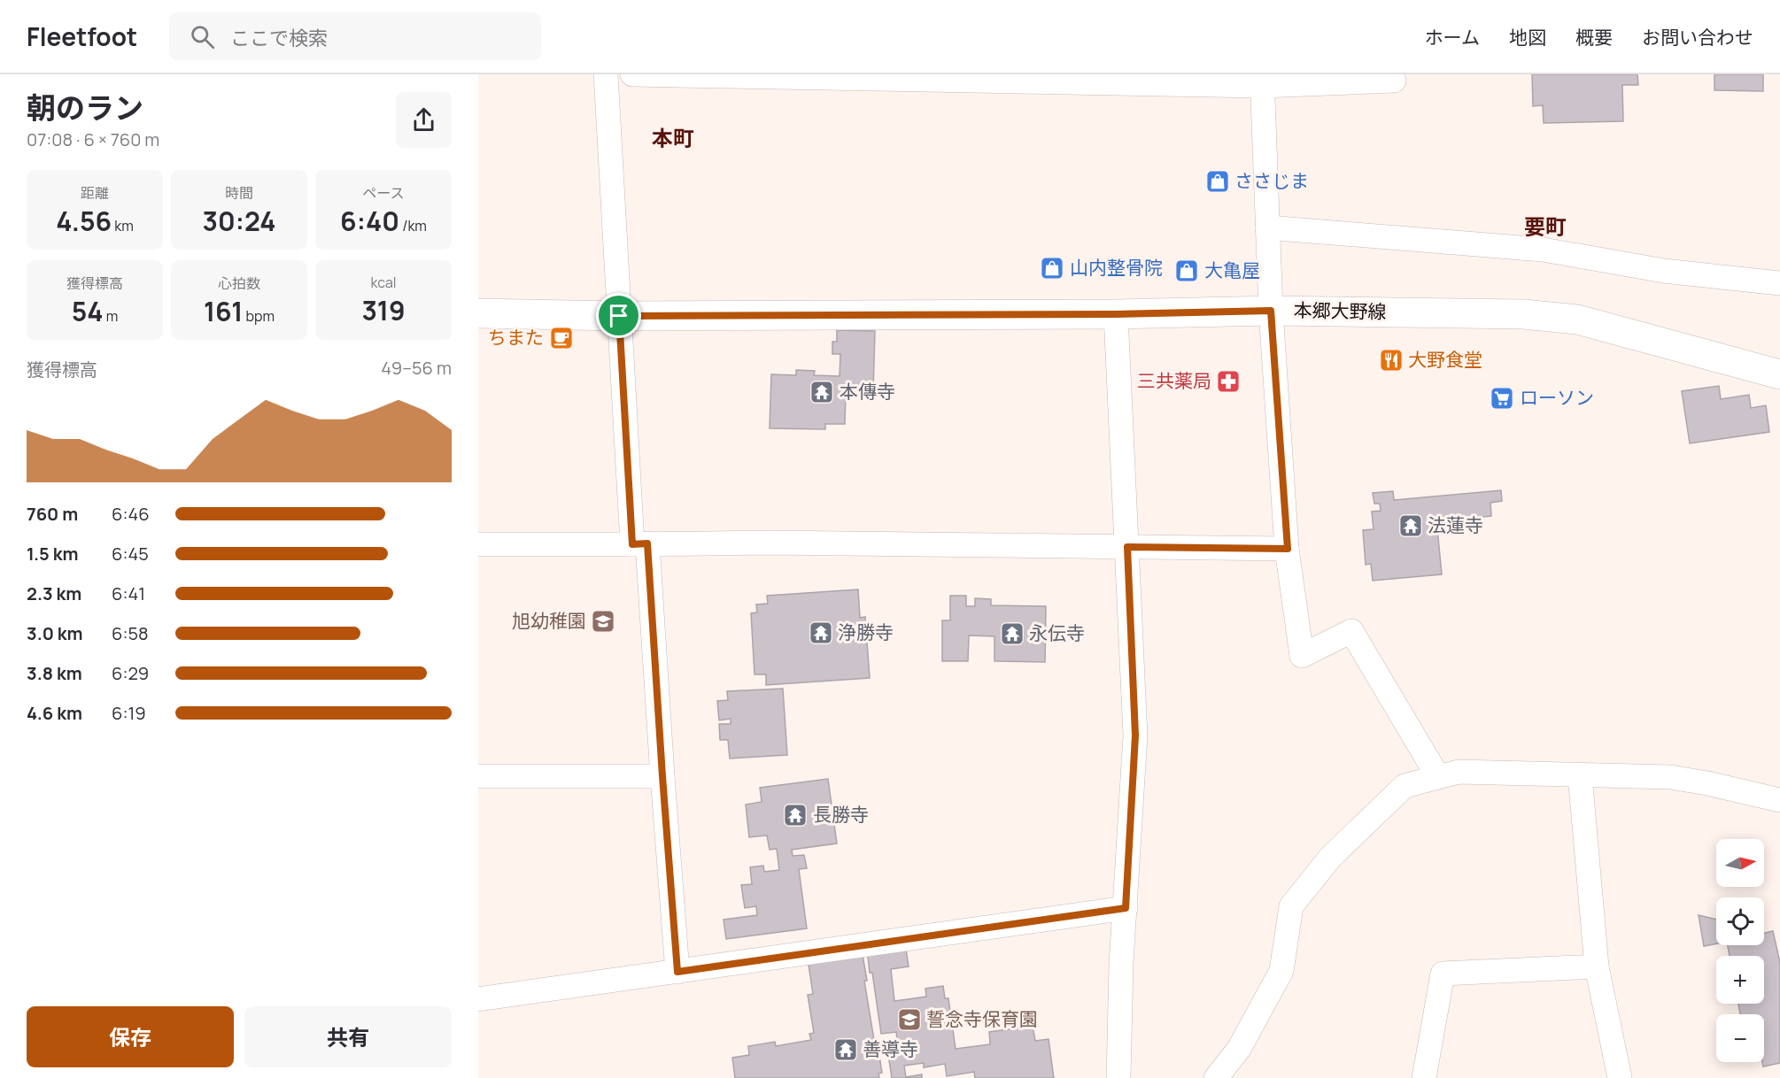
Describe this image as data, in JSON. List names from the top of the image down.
{
  "streets": {
    "main road": ["本郷大野線"]
  },
  "districts": ["本町", "要町"],
  "places": {
    "shop": ["ささじま", "山内整骨院", "大亀屋"],
    "cafe": ["ちまた"],
    "restaurant": ["大野食堂"],
    "pharmacy": ["三共薬局"],
    "temple": [
      "本傳寺",
      "法蓮寺",
      "浄勝寺",
      "永伝寺",
      "長勝寺",
      "善導寺"
    ],
    "supermarket": ["ローソン"],
    "school or university": ["旭幼稚園", "誓念寺保育園"]
  },
  "north": "right",
  "page": {
    "header": "Fleetfoot",
    "search": "ここで検索",
    "nav": [
      "ホーム",
      "地図",
      "概要",
      "お問い合わせ"
    ],
    "heading": ["朝のラン", "07:08 · 6 × 760 m"],
    "stats": [
      ["距離", "4.56 km"],
      ["時間", "30:24"],
      ["ペース", "6:40 /km"],
      ["獲得標高", "54 m"],
      ["心拍数", "161 bpm"],
      ["kcal", "319"]
    ],
    "chart": ["獲得標高", "49–56 m"],
    "list": [
      {
        "name": "760 m",
        "note": "6:46"
      },
      {
        "name": "1.5 km",
        "note": "6:45"
      },
      {
        "name": "2.3 km",
        "note": "6:41"
      },
      {
        "name": "3.0 km",
        "note": "6:58"
      },
      {
        "name": "3.8 km",
        "note": "6:29"
      },
      {
        "name": "4.6 km",
        "note": "6:19"
      }
    ],
    "map_buttons": ["+", "−"],
    "buttons": ["保存", "共有"]
  }
}
